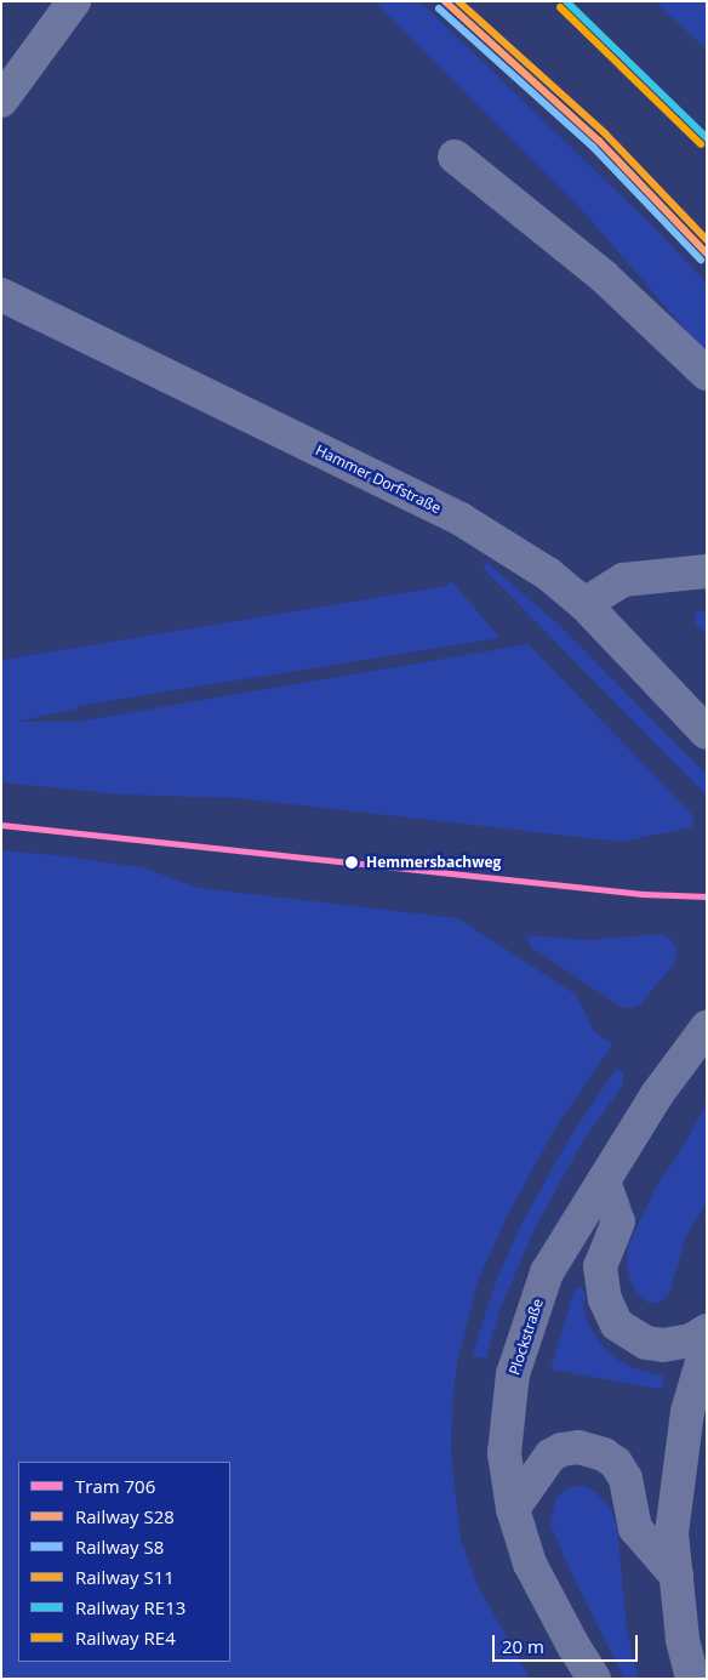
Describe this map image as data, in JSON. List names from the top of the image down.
{
  "streets": {
    "main road": ["Plockstraße"],
    "street": ["Hammer Dorfstraße"]
  },
  "places": ["Hemmersbachweg"],
  "lines": [
    "rail line S28",
    "rail line S11",
    "rail line RE13",
    "rail line RE4",
    "rail line S8",
    "tram line 706"
  ],
  "legend": [
    "Tram 706",
    "Railway S28",
    "Railway S8",
    "Railway S11",
    "Railway RE13",
    "Railway RE4"
  ],
  "scale_bar": "20 m"
}
